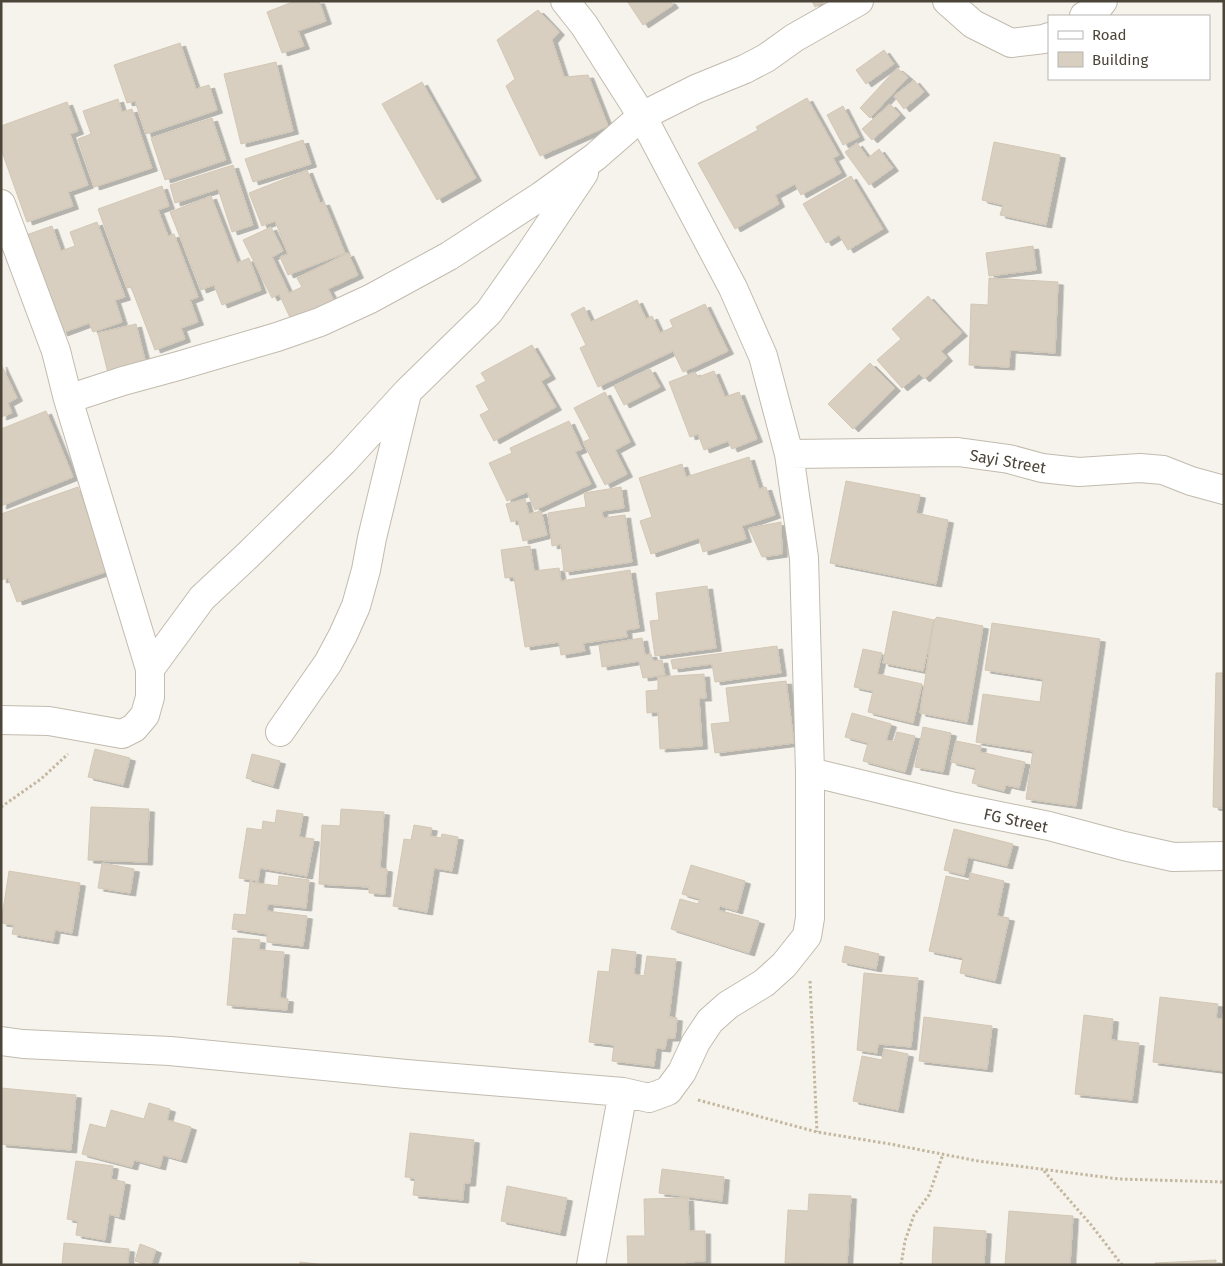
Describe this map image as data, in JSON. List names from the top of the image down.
{
  "streets": {
    "street": ["Sayi Street", "FG Street"]
  },
  "legend": ["Road", "Building"]
}
